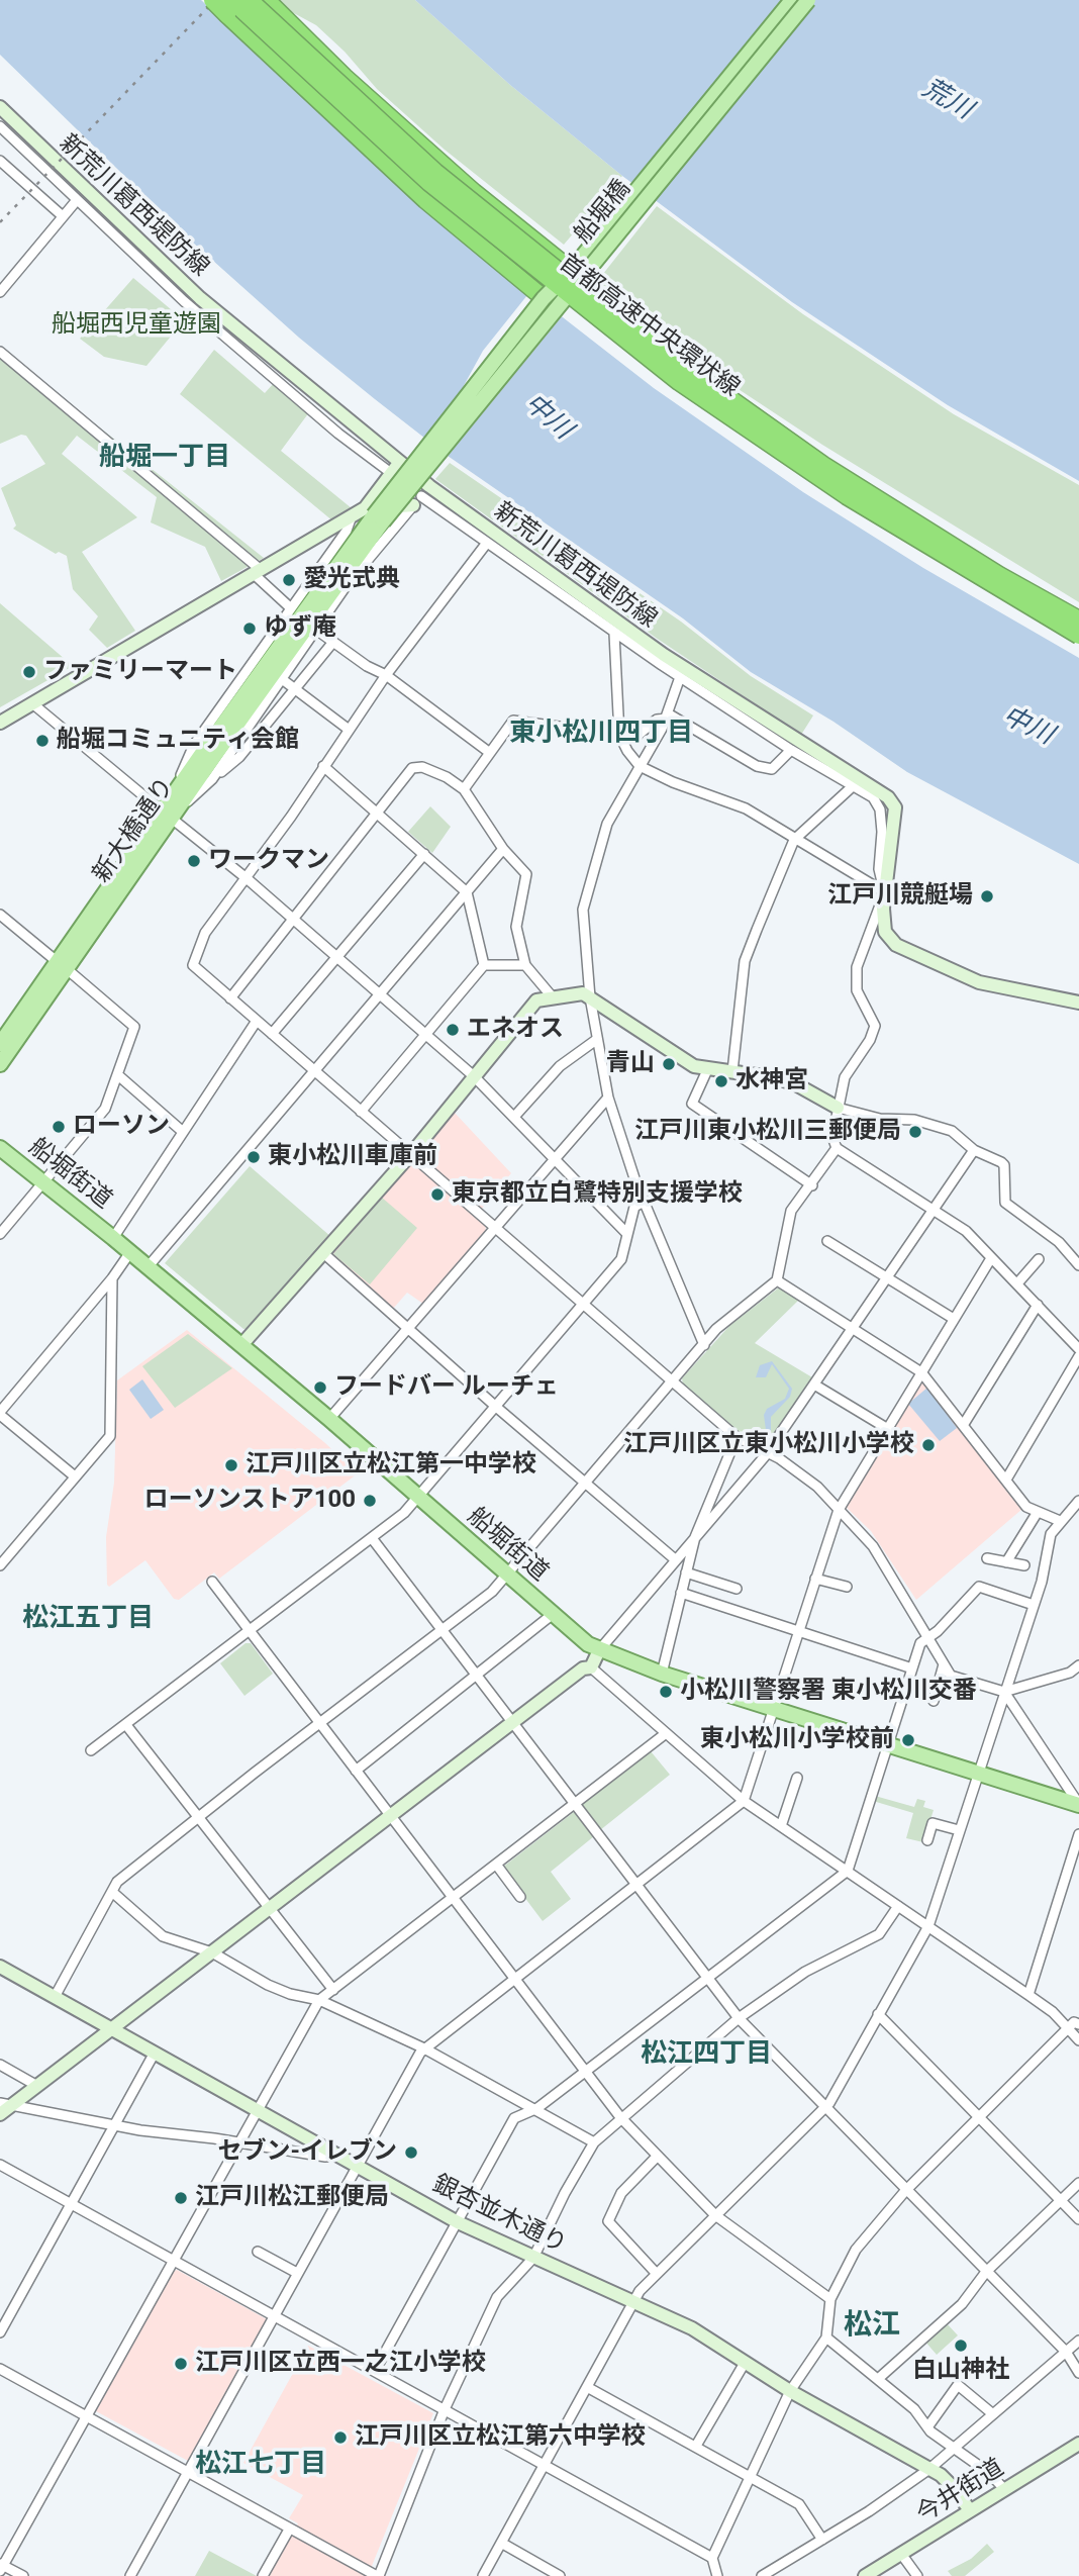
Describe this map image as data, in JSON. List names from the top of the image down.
{
  "streets": {
    "highway": ["首都高速中央環状線"],
    "main road": ["船堀橋", "新大橋通り", "船堀街道"],
    "street": ["新荒川葛西堤防線", "銀杏並木通り", "今井街道"]
  },
  "crossings": [
    ["船堀橋", "新大橋通り"],
    ["銀杏並木通り", "今井街道"]
  ],
  "districts": [
    "船堀一丁目",
    "東小松川四丁目",
    "松江五丁目",
    "松江四丁目",
    "松江",
    "松江七丁目"
  ],
  "water": ["荒川", "中川"],
  "parks": ["船堀西児童遊園"],
  "places": [
    "愛光式典",
    "ゆず庵",
    "ファミリーマート",
    "船堀コミュニティ会館",
    "ワークマン",
    "江戸川競艇場",
    "エネオス",
    "青山",
    "水神宮",
    "ローソン",
    "江戸川東小松川三郵便局",
    "東小松川車庫前",
    "東京都立白鷺特別支援学校",
    "フードバー ルーチェ",
    "江戸川区立東小松川小学校",
    "江戸川区立松江第一中学校",
    "ローソンストア100",
    "小松川警察署 東小松川交番",
    "東小松川小学校前",
    "セブン-イレブン",
    "江戸川松江郵便局",
    "白山神社",
    "江戸川区立西一之江小学校",
    "江戸川区立松江第六中学校"
  ]
}
